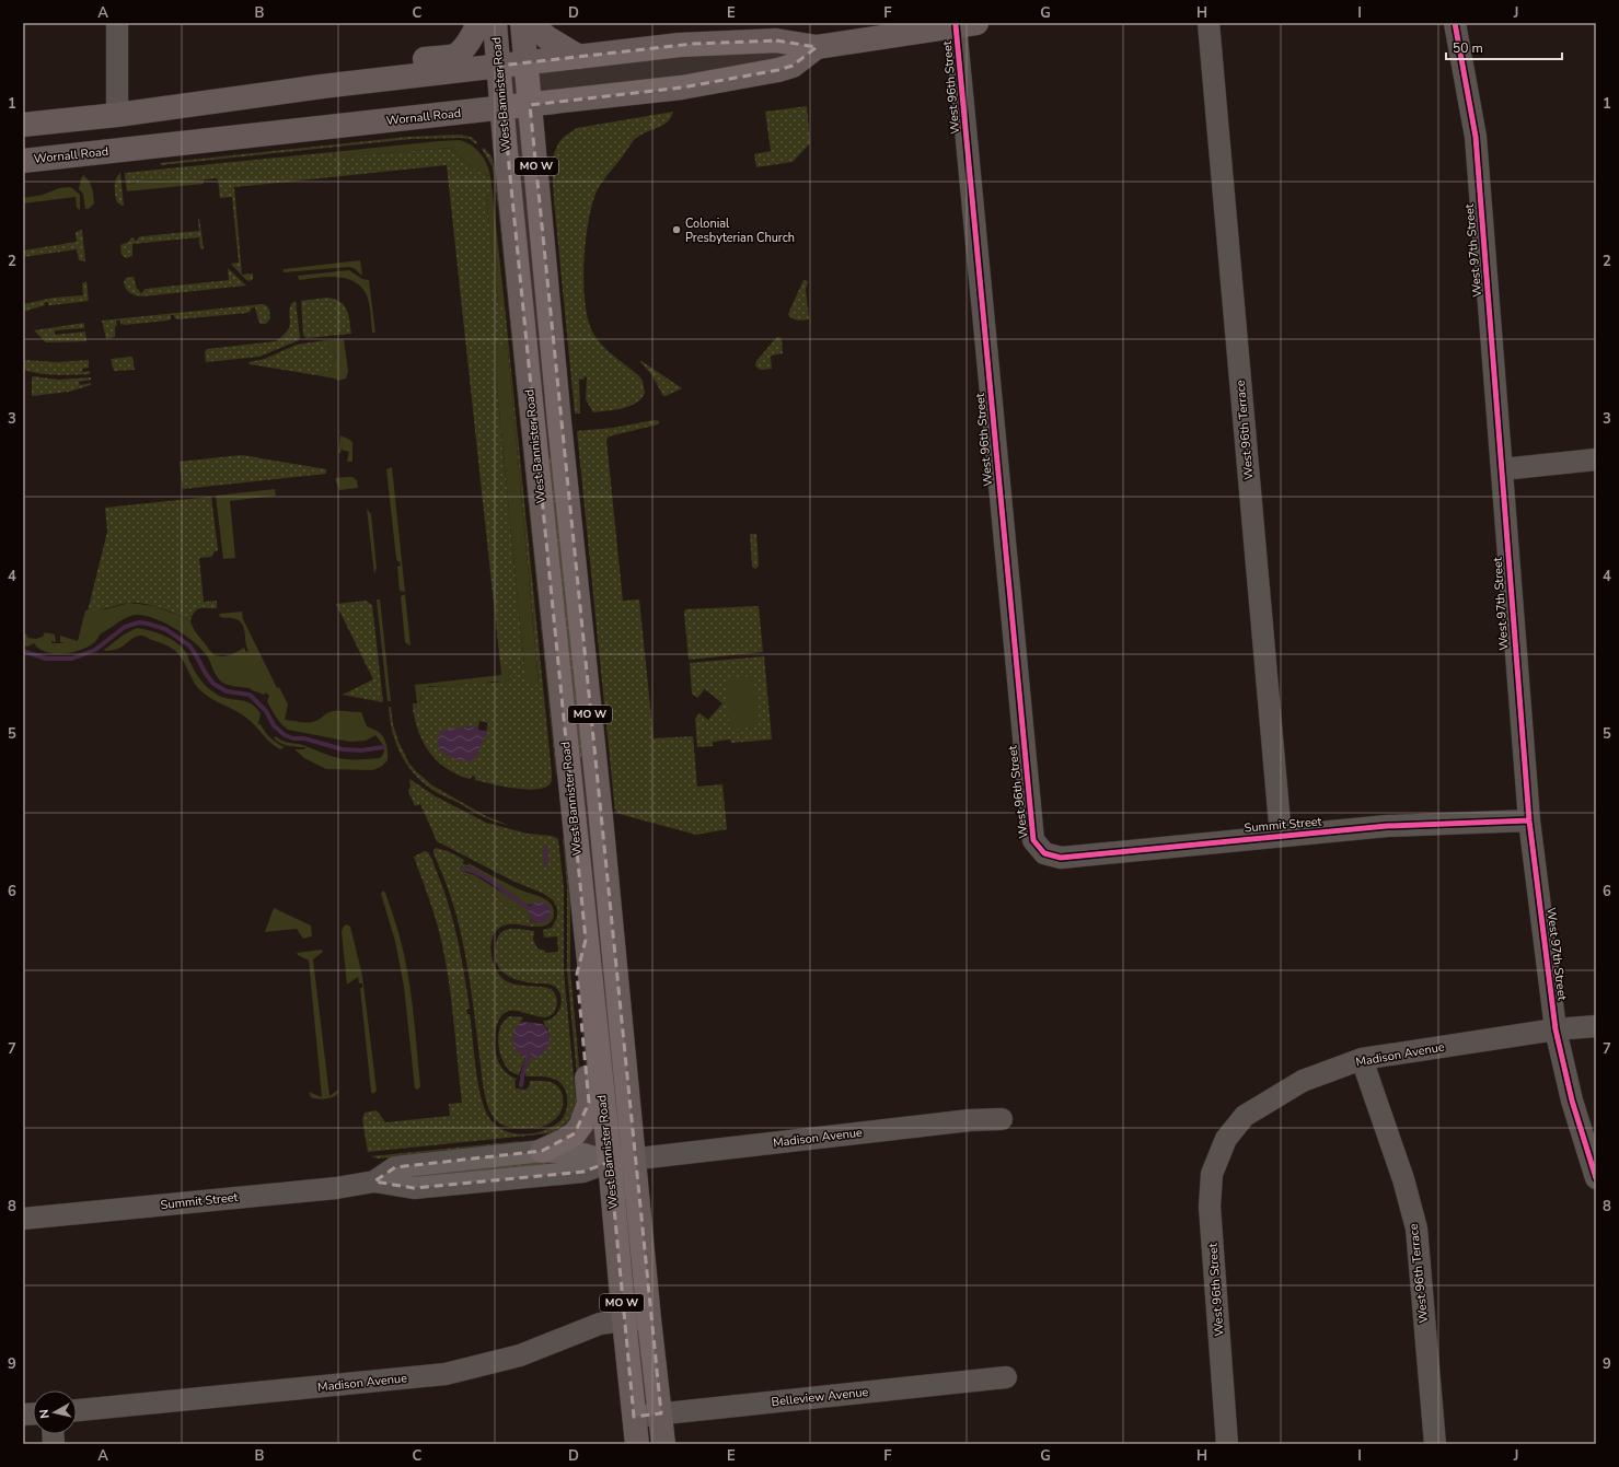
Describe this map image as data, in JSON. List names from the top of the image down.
{
  "streets": {
    "main road": ["West Bannister Road", "Wornall Road", "MO W"],
    "street": [
      "West 96th Street",
      "West 97th Street",
      "West 96th Terrace",
      "Summit Street",
      "Madison Avenue",
      "Belleview Avenue"
    ]
  },
  "crossings": [
    ["West 96th Street", "Wornall Road"],
    ["West 96th Street", "Summit Street"],
    ["West 96th Street", "Madison Avenue"],
    ["West Bannister Road", "Wornall Road"],
    ["West Bannister Road", "Summit Street"],
    ["West Bannister Road", "Madison Avenue"],
    ["West Bannister Road", "Belleview Avenue"],
    ["Wornall Road", "MO W"],
    ["MO W", "Madison Avenue"],
    ["MO W", "Belleview Avenue"],
    ["West 97th Street", "Summit Street"],
    ["West 97th Street", "Madison Avenue"],
    ["West 96th Terrace", "Summit Street"],
    ["West 96th Terrace", "Madison Avenue"],
    ["Summit Street", "Madison Avenue"]
  ],
  "places": ["Colonial Presbyterian Church"],
  "scale_bar": "50 m",
  "north": "left",
  "grid": {
    "columns": [
      "A",
      "B",
      "C",
      "D",
      "E",
      "F",
      "G",
      "H",
      "I",
      "J"
    ],
    "rows": [
      "1",
      "2",
      "3",
      "4",
      "5",
      "6",
      "7",
      "8",
      "9"
    ]
  }
}
